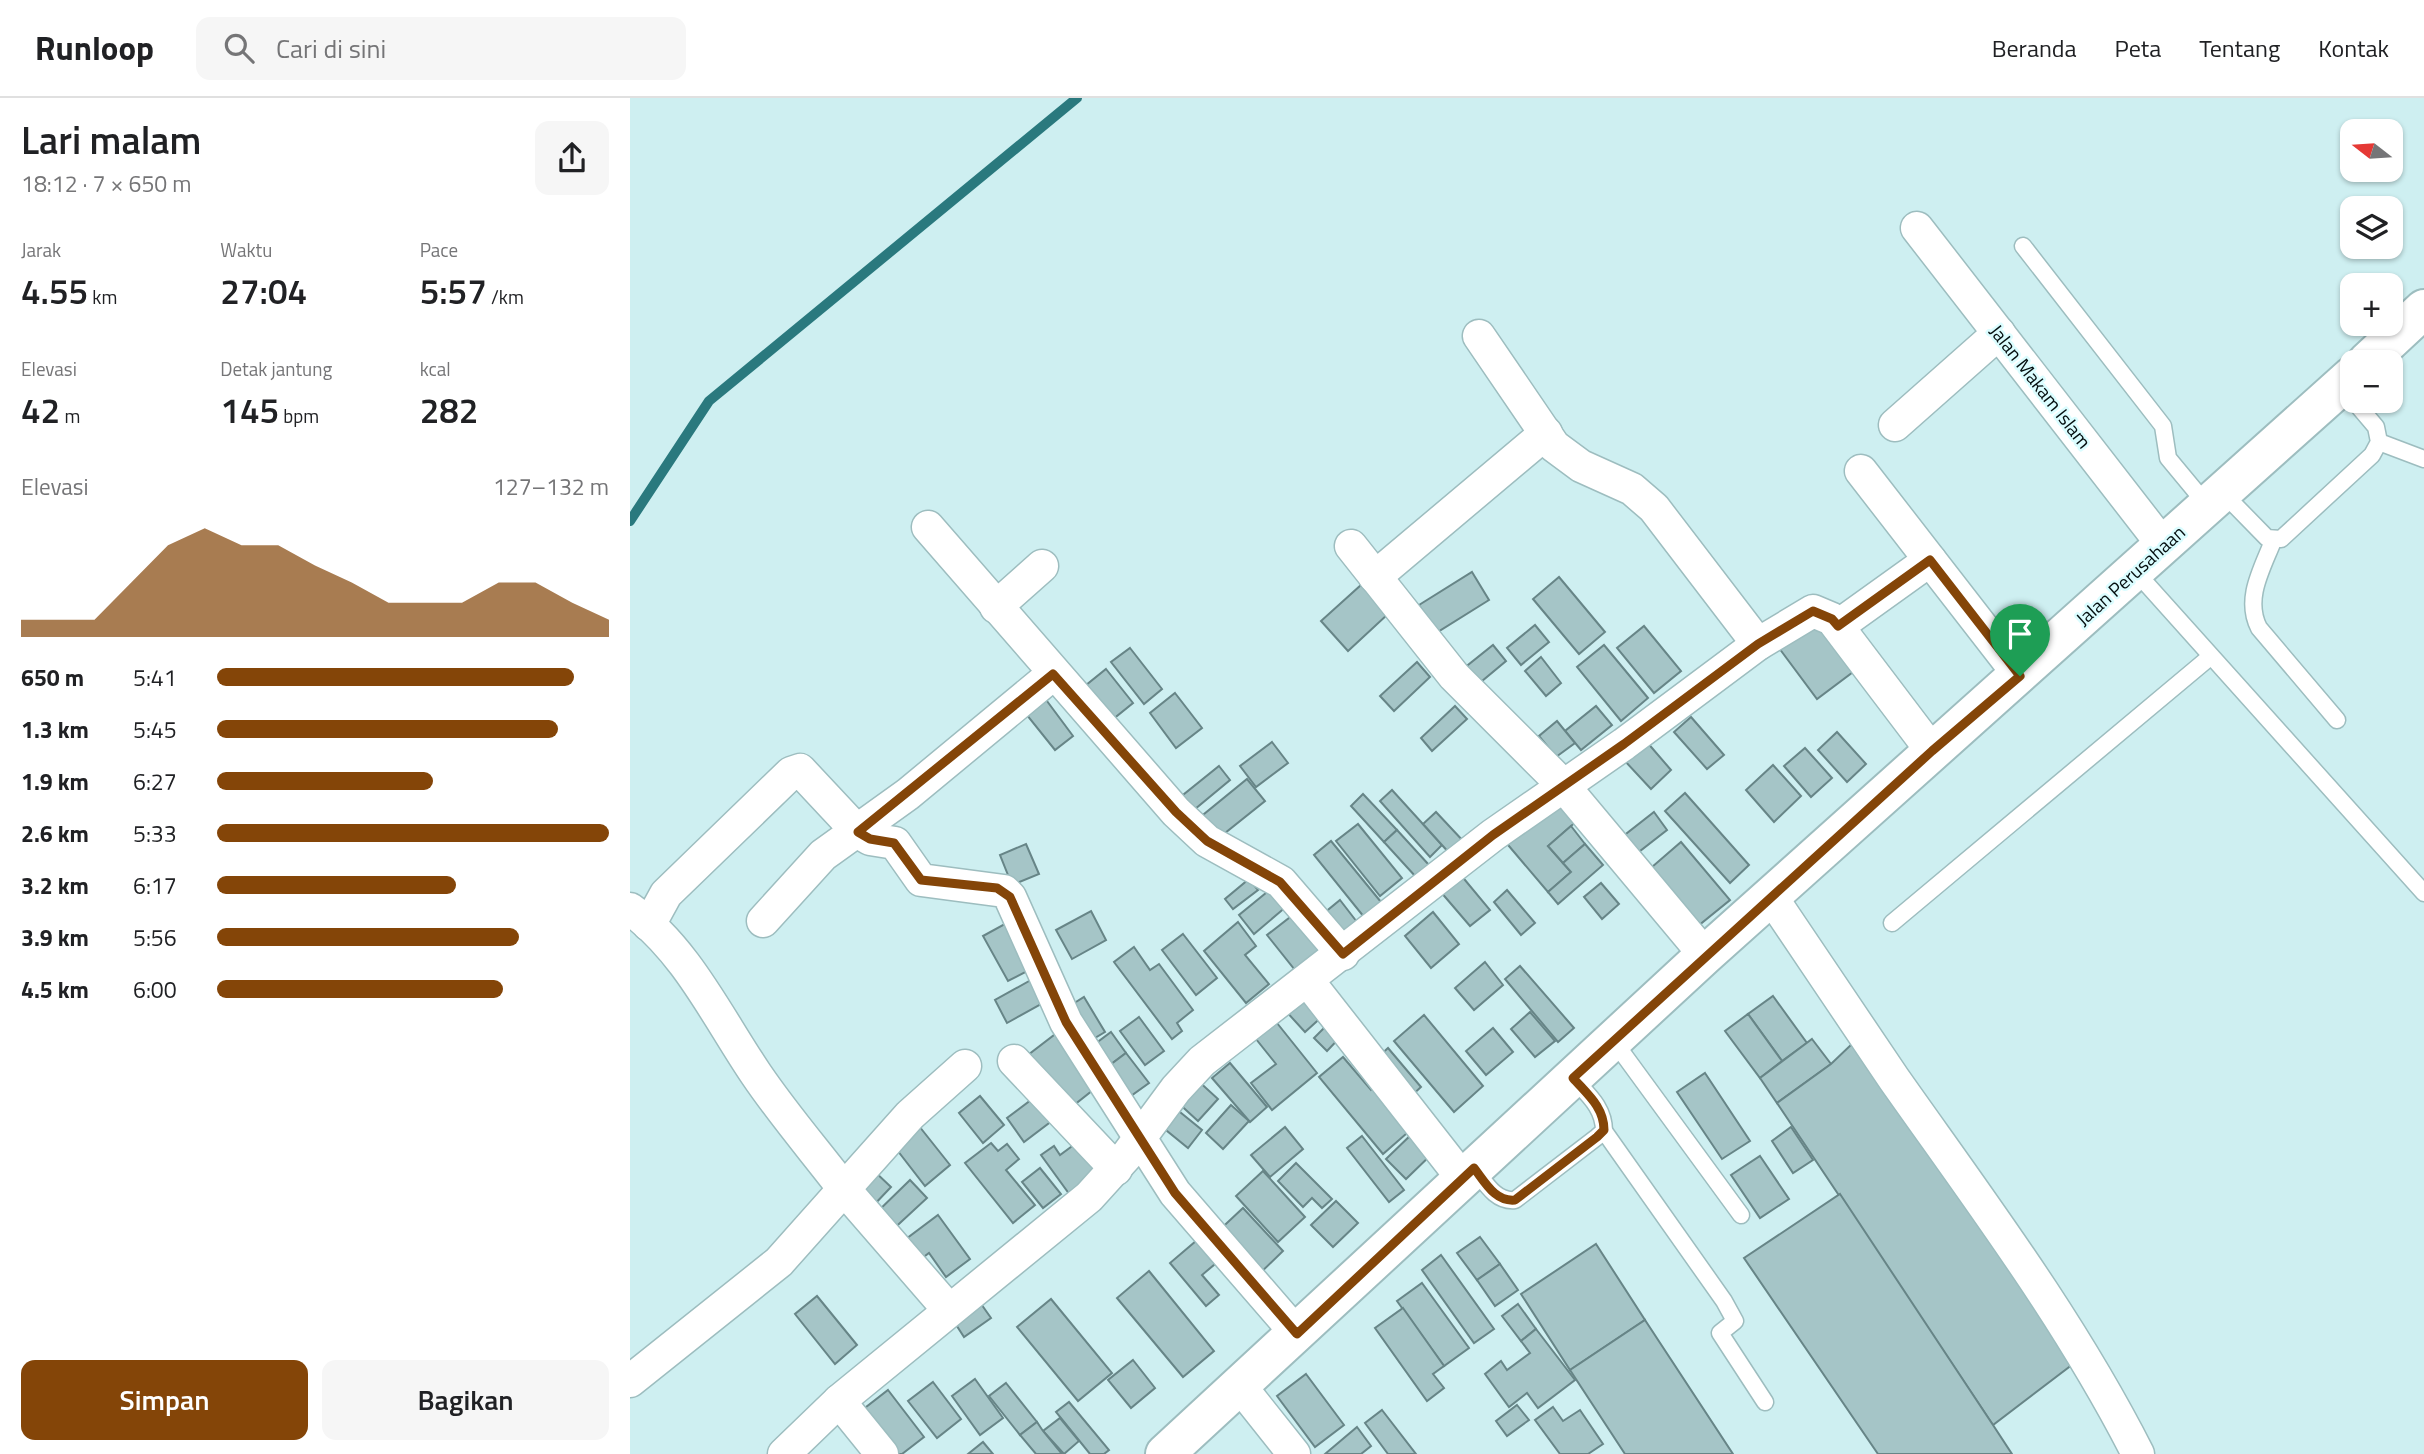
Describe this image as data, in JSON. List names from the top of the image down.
{
  "streets": {
    "main road": ["Jalan Perusahaan"],
    "street": ["Jalan Makam Islam"]
  },
  "crossings": [
    ["Jalan Makam Islam", "Jalan Perusahaan"]
  ],
  "north": "left",
  "page": {
    "header": "Runloop",
    "search": "Cari di sini",
    "nav": [
      "Beranda",
      "Peta",
      "Tentang",
      "Kontak"
    ],
    "heading": ["Lari malam", "18:12 · 7 × 650 m"],
    "map_buttons": ["+", "−"],
    "stats": [
      ["Jarak", "4.55 km"],
      ["Waktu", "27:04"],
      ["Pace", "5:57 /km"],
      ["Elevasi", "42 m"],
      ["Detak jantung", "145 bpm"],
      ["kcal", "282"]
    ],
    "chart": ["Elevasi", "127–132 m"],
    "list": [
      {
        "name": "650 m",
        "note": "5:41"
      },
      {
        "name": "1.3 km",
        "note": "5:45"
      },
      {
        "name": "1.9 km",
        "note": "6:27"
      },
      {
        "name": "2.6 km",
        "note": "5:33"
      },
      {
        "name": "3.2 km",
        "note": "6:17"
      },
      {
        "name": "3.9 km",
        "note": "5:56"
      },
      {
        "name": "4.5 km",
        "note": "6:00"
      }
    ],
    "buttons": ["Simpan", "Bagikan"]
  }
}
